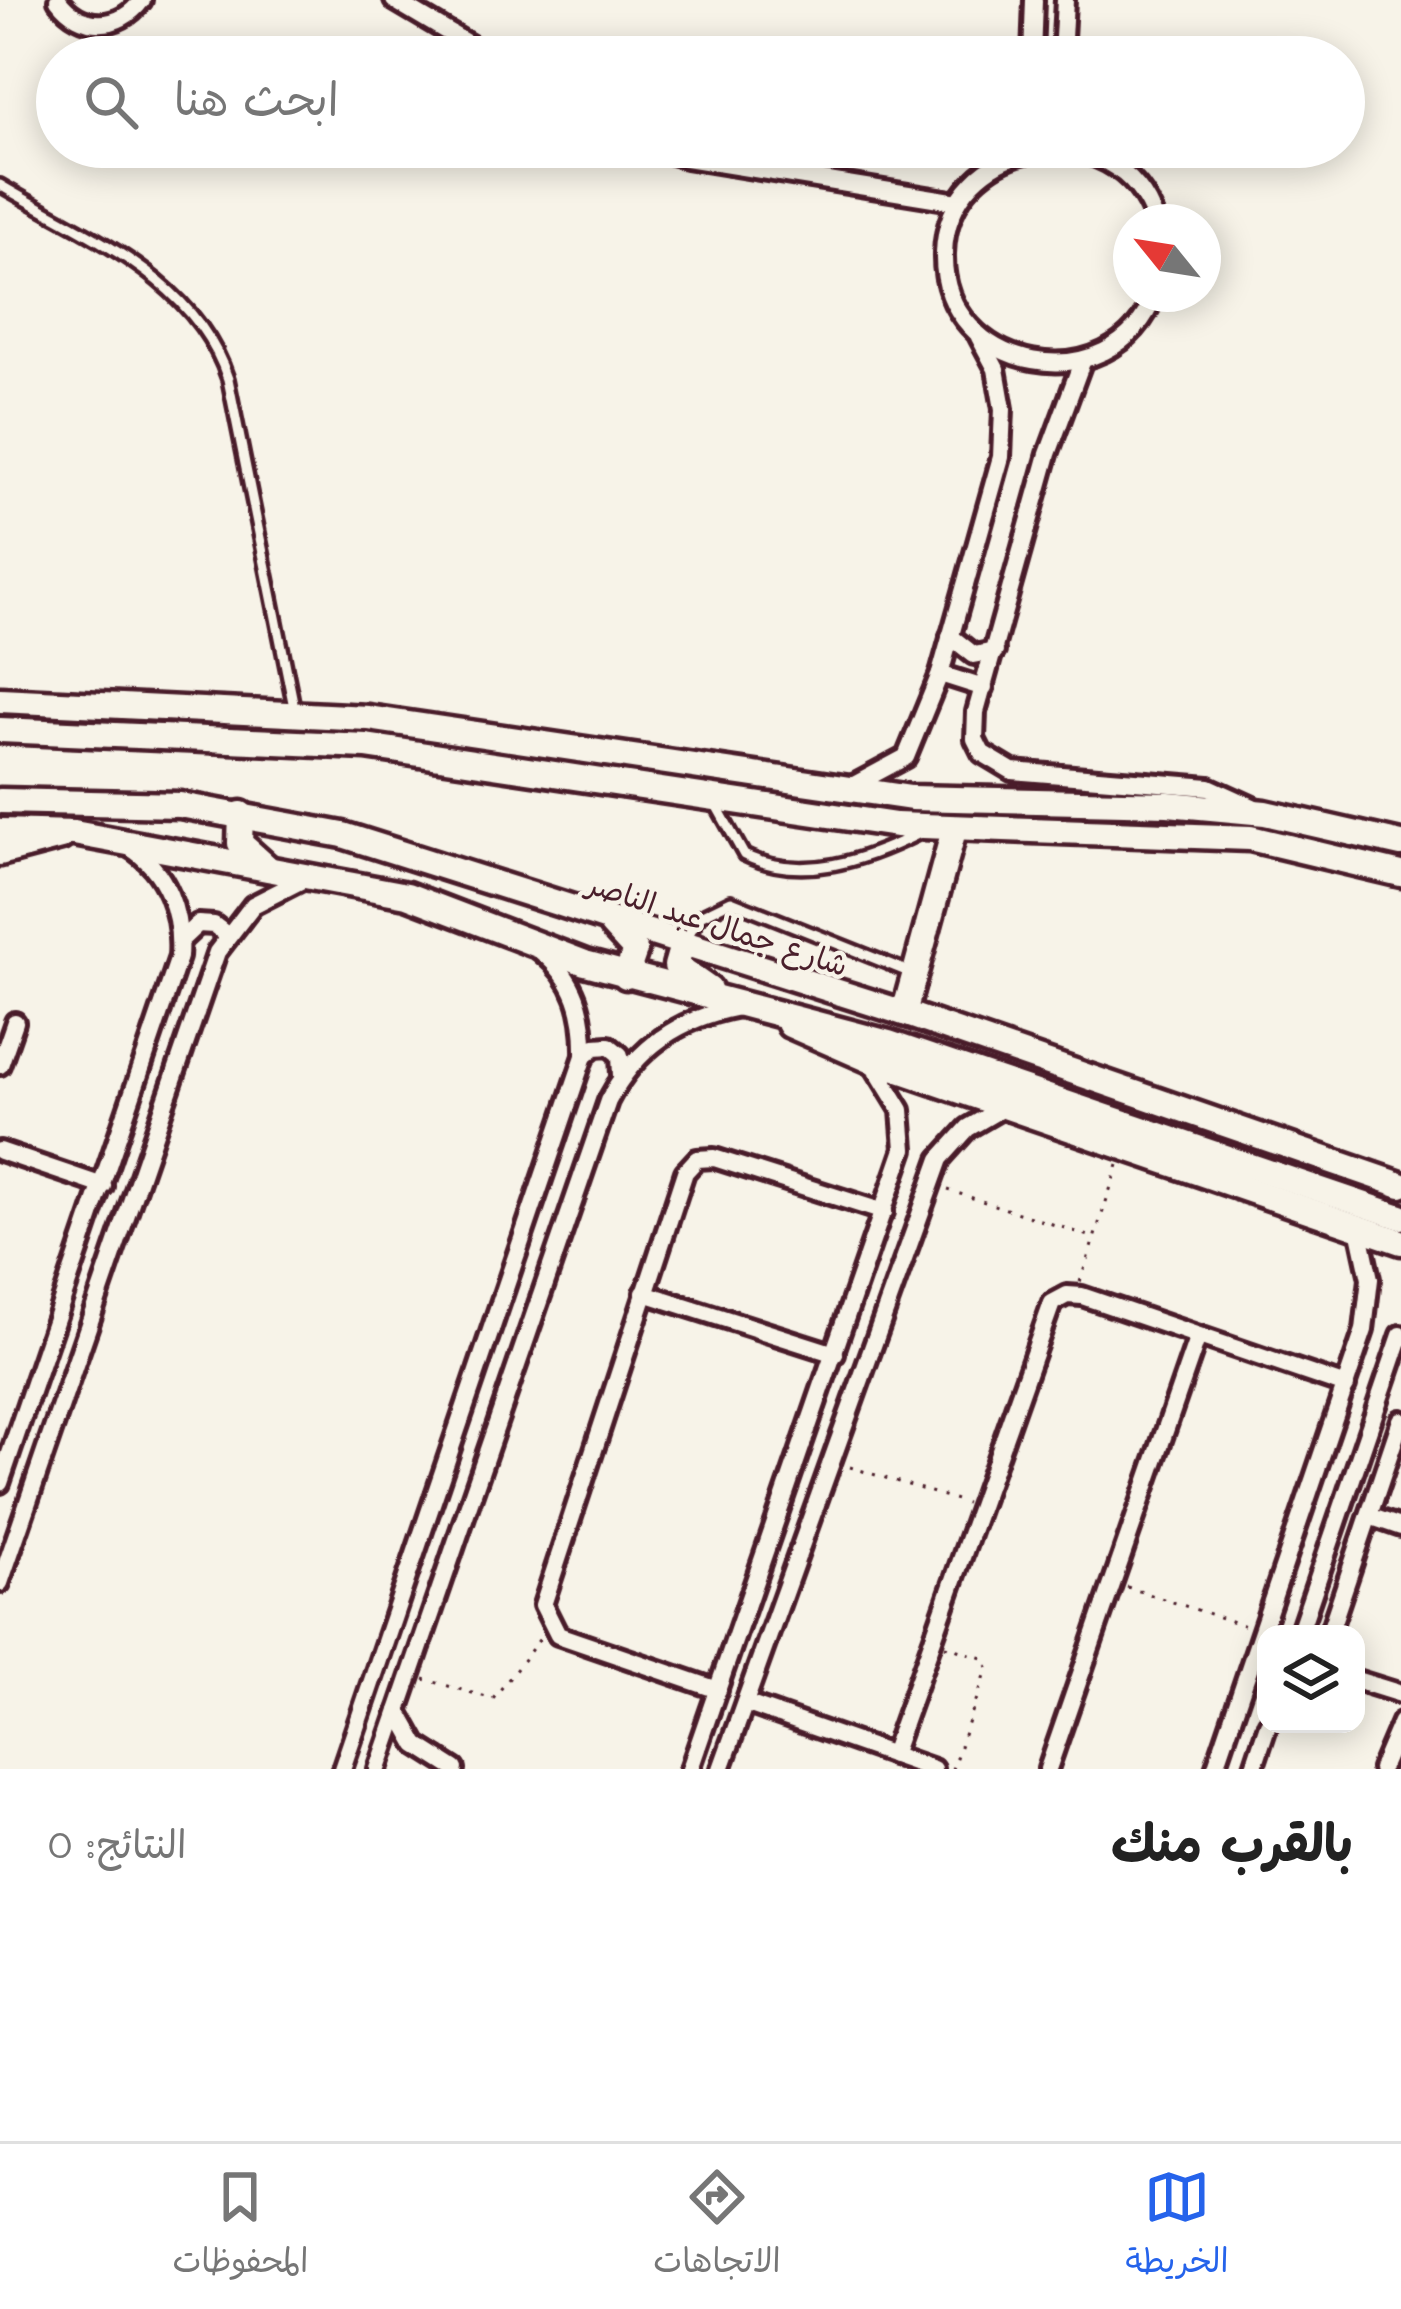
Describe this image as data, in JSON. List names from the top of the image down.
{
  "streets": {
    "main road": ["شارع جمال عبد الناصر"]
  },
  "north": "top left",
  "page": {
    "search": "ابحث هنا",
    "heading": ["بالقرب منك", "النتائج: 0"],
    "nav": ["الخريطة", "الاتجاهات", "المحفوظات"]
  }
}
